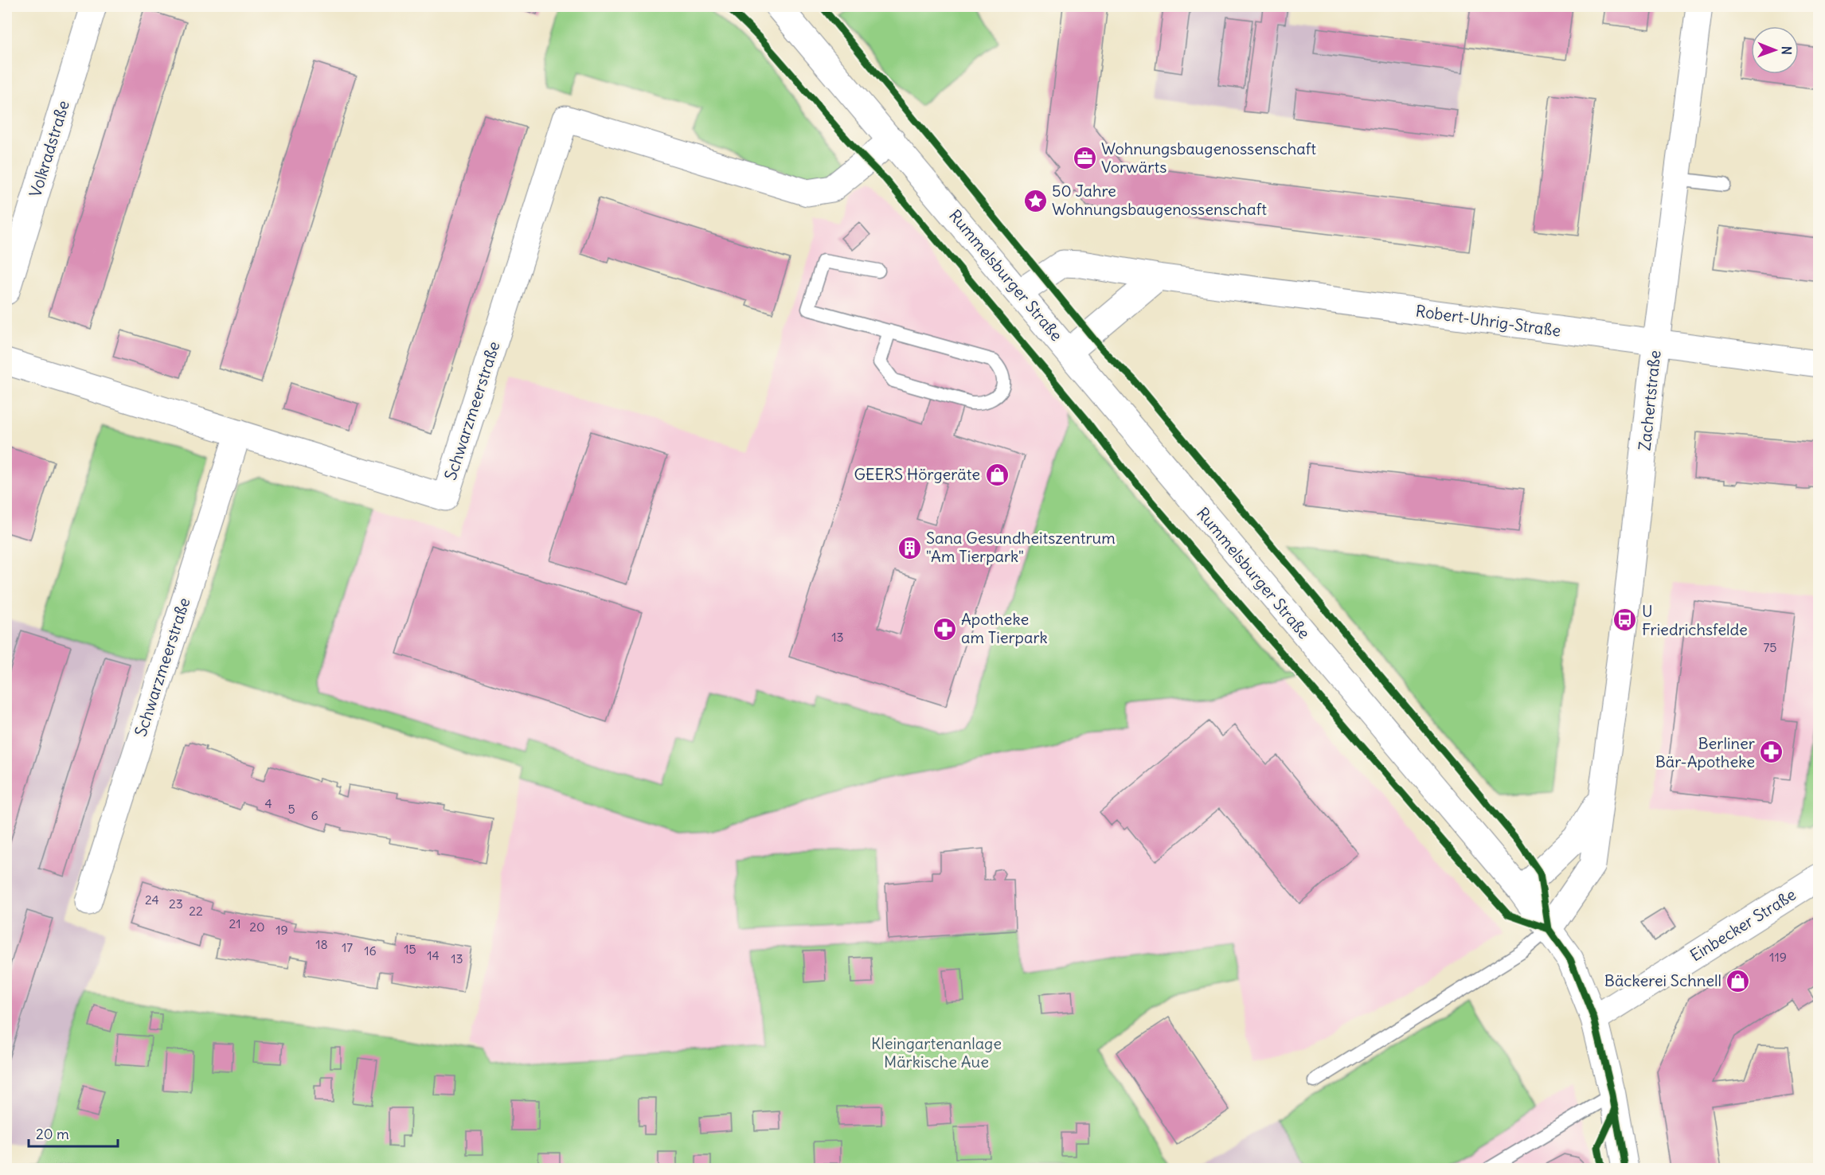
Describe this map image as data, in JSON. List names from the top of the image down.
{
  "streets": {
    "street": [
      "Volkradstraße",
      "Rummelsburger Straße",
      "Robert-Uhrig-Straße",
      "Zachertstraße",
      "Schwarzmeerstraße",
      "Einbecker Straße"
    ]
  },
  "crossings": [
    ["Rummelsburger Straße", "Robert-Uhrig-Straße"],
    ["Rummelsburger Straße", "Zachertstraße"],
    ["Rummelsburger Straße", "Schwarzmeerstraße"],
    ["Rummelsburger Straße", "Einbecker Straße"],
    ["Robert-Uhrig-Straße", "Zachertstraße"]
  ],
  "parks": ["Kleingartenanlage Märkische Aue"],
  "places": {
    "office": ["Wohnungsbaugenossenschaft Vorwärts"],
    "place": ["50 Jahre Wohnungsbaugenossenschaft"],
    "shop": ["GEERS Hörgeräte", "Bäckerei Schnell"],
    "building": ["Sana Gesundheitszentrum \"Am Tierpark\""],
    "bus stop": ["U Friedrichsfelde"],
    "pharmacy": ["Apotheke am Tierpark", "Berliner Bär-Apotheke"]
  },
  "house_numbers": [
    "13",
    "75",
    "4",
    "5",
    "6",
    "24",
    "23",
    "22",
    "21",
    "20",
    "19",
    "18",
    "17",
    "15",
    "16",
    "14",
    "119",
    "13"
  ],
  "scale_bar": "20 m",
  "north": "right"
}
